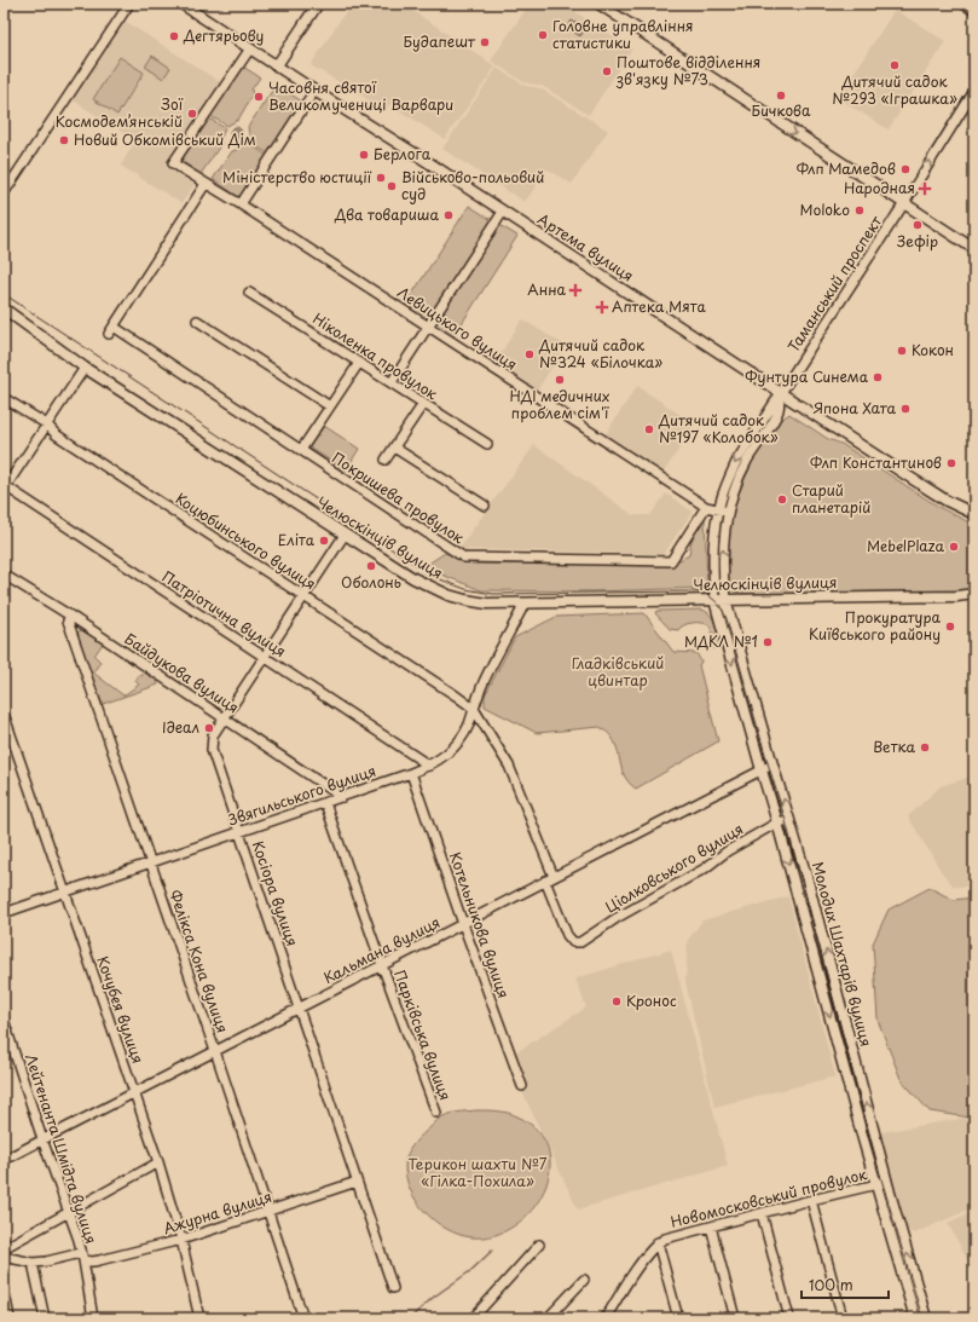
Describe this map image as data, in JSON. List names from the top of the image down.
{
  "streets": {
    "main road": ["Артема вулиця", "Челюскінців вулиця", "Молодих Шахтарів вулиця"],
    "street": [
      "Таманський проспект",
      "Левицького вулиця",
      "Ніколенка провулок",
      "Покришева провулок",
      "Коцюбинського вулиця",
      "Патріотична вулиця",
      "Байдукова вулиця",
      "Звягильського вулиця",
      "Ціолковського вулиця",
      "Косіора вулиця",
      "Котельникова вулиця",
      "Кальмана вулиця",
      "Фелікса Кона вулиця",
      "Кочубея вулиця",
      "Парківська вулиця",
      "Лейтенанта Шмідта вулиця",
      "Новомосковський провулок",
      "Ажурна вулиця"
    ]
  },
  "crossings": [
    ["Артема вулиця", "Таманський проспект"],
    ["Артема вулиця", "Левицького вулиця"],
    ["Таманський проспект", "Левицького вулиця"],
    ["Таманський проспект", "Челюскінців вулиця"],
    ["Таманський проспект", "Молодих Шахтарів вулиця"],
    ["Левицького вулиця", "Покришева провулок"],
    ["Челюскінців вулиця", "Звягильського вулиця"],
    ["Челюскінців вулиця", "Косіора вулиця"],
    ["Челюскінців вулиця", "Молодих Шахтарів вулиця"],
    ["Коцюбинського вулиця", "Звягильського вулиця"],
    ["Коцюбинського вулиця", "Косіора вулиця"],
    ["Патріотична вулиця", "Звягильського вулиця"],
    ["Патріотична вулиця", "Косіора вулиця"],
    ["Байдукова вулиця", "Звягильського вулиця"],
    ["Байдукова вулиця", "Косіора вулиця"],
    ["Байдукова вулиця", "Фелікса Кона вулиця"],
    ["Звягильського вулиця", "Косіора вулиця"],
    ["Звягильського вулиця", "Котельникова вулиця"],
    ["Звягильського вулиця", "Фелікса Кона вулиця"],
    ["Звягильського вулиця", "Кочубея вулиця"],
    ["Звягильського вулиця", "Парківська вулиця"],
    ["Ціолковського вулиця", "Кальмана вулиця"],
    ["Ціолковського вулиця", "Молодих Шахтарів вулиця"],
    ["Косіора вулиця", "Кальмана вулиця"],
    ["Косіора вулиця", "Ажурна вулиця"],
    ["Котельникова вулиця", "Кальмана вулиця"],
    ["Кальмана вулиця", "Молодих Шахтарів вулиця"],
    ["Кальмана вулиця", "Фелікса Кона вулиця"],
    ["Кальмана вулиця", "Кочубея вулиця"],
    ["Кальмана вулиця", "Парківська вулиця"],
    ["Кальмана вулиця", "Лейтенанта Шмідта вулиця"],
    ["Молодих Шахтарів вулиця", "Новомосковський провулок"],
    ["Фелікса Кона вулиця", "Ажурна вулиця"],
    ["Кочубея вулиця", "Ажурна вулиця"],
    ["Лейтенанта Шмідта вулиця", "Ажурна вулиця"]
  ],
  "parks": ["Гладківський цвинтар", "Терикон шахти №7 «Гілка-Похила»"],
  "places": {
    "other": [
      "Головне управління статистики",
      "Дегтярьову",
      "Будапешт",
      "Дитячий садок №293 «Іграшка»",
      "Поштове відділення зв'язку №73",
      "Бичкова",
      "Часовня святої Великомучениці Варвари",
      "Зої Космодем’янській",
      "Новий Обкомівський Дім",
      "Берлога",
      "Флп Мамедов",
      "Міністерство юстиції",
      "Військово-польовий суд",
      "Moloko",
      "Два товариша",
      "Зефір",
      "Кокон",
      "Дитячий садок №324 «Білочка»",
      "Фунтура Синема",
      "НДІ медичних проблем сім'ї",
      "Япона Хата",
      "Дитячий садок №197 «Колобок»",
      "Флп Константинов",
      "Старий планетарій",
      "Еліта",
      "MebelPlaza",
      "Оболонь",
      "Прокуратура Київського району",
      "МДКЛ №1",
      "Ідеал",
      "Ветка",
      "Кронос"
    ],
    "health": ["Народная", "Анна", "Аптека Мята"]
  },
  "scale_bar": "100 m"
}
